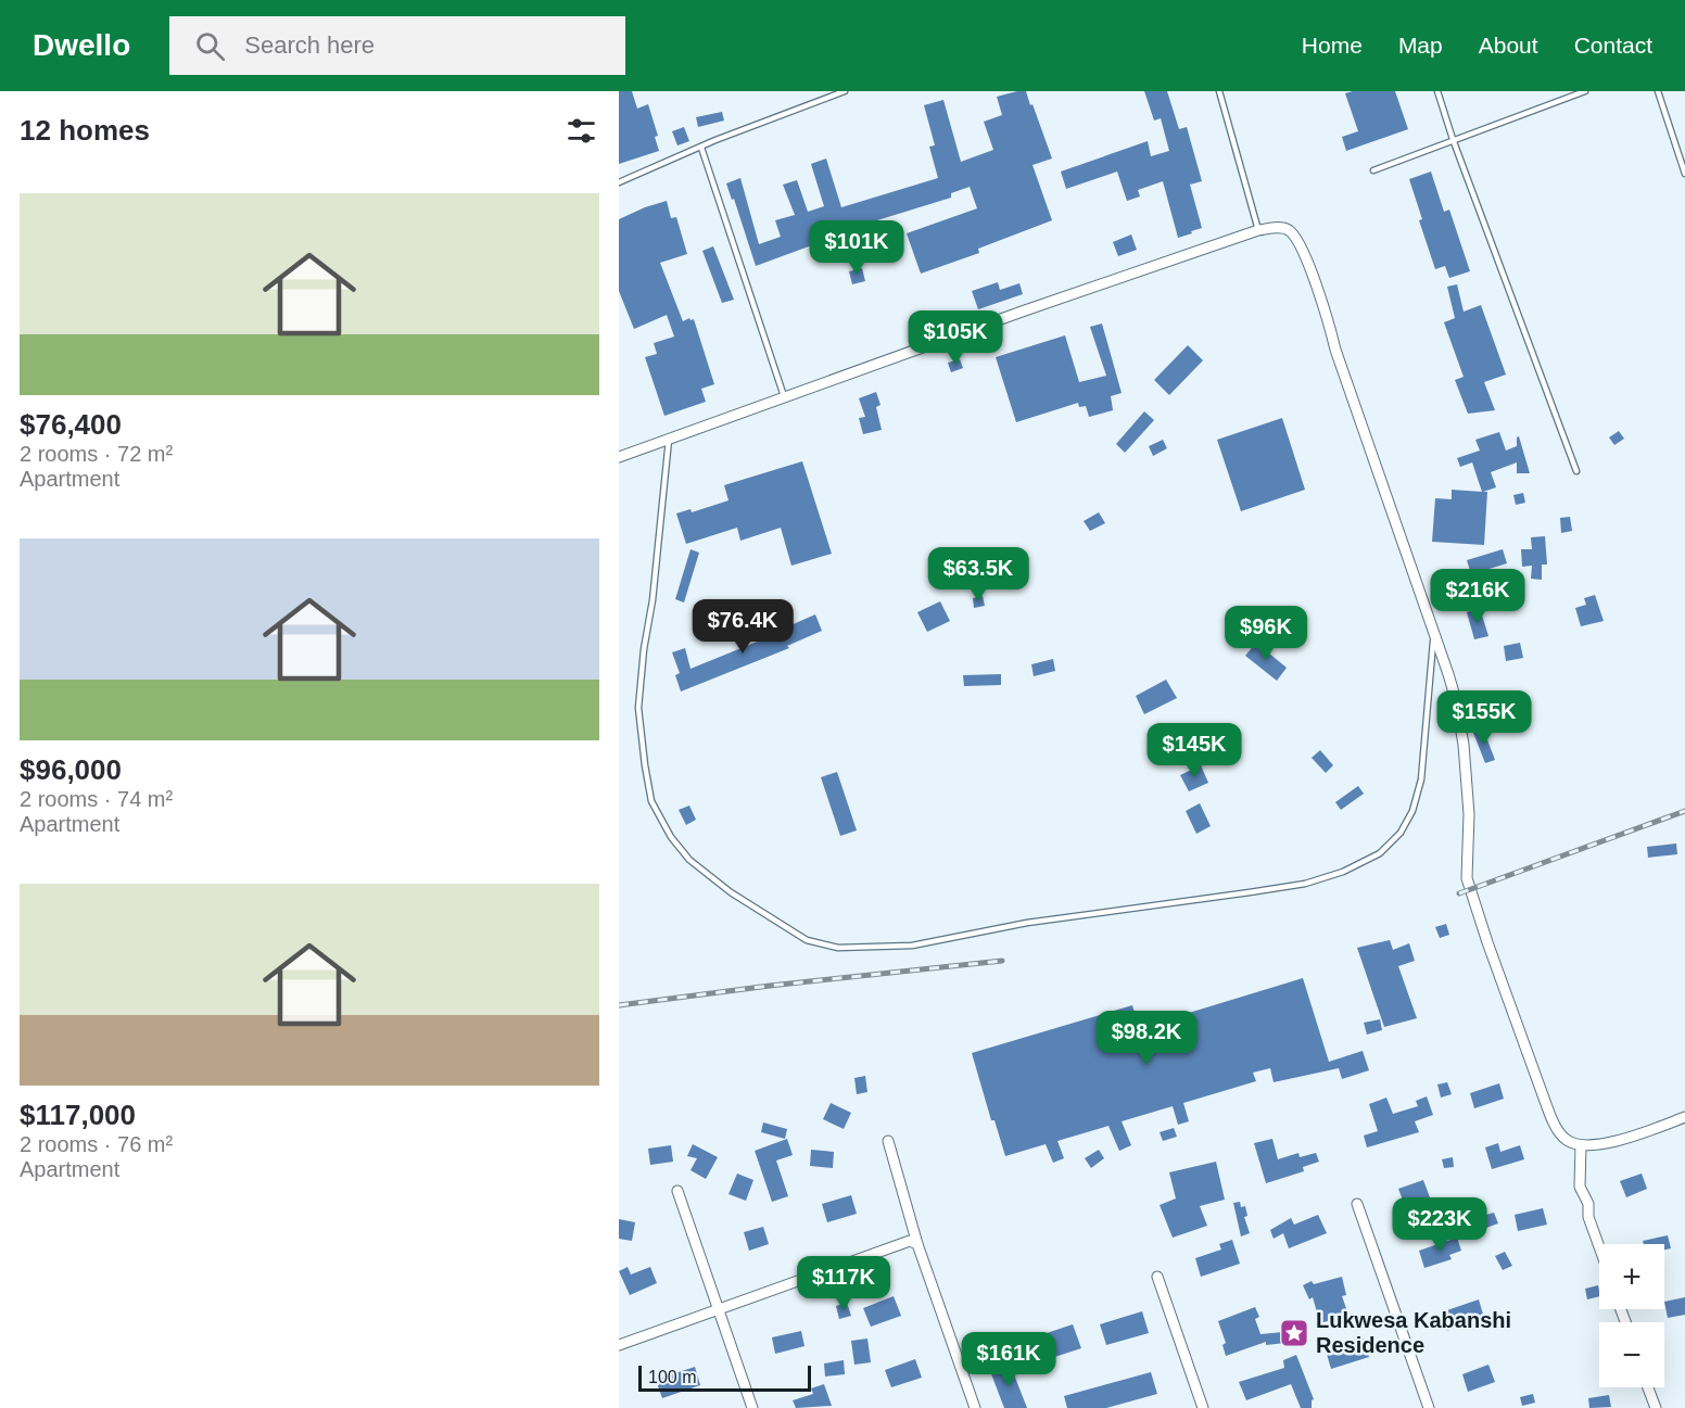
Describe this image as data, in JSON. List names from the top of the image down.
{
  "places": {
    "place": ["Lukwesa Kabanshi Residence"]
  },
  "scale_bar": "100 m",
  "page": {
    "header": "Dwello",
    "search": "Search here",
    "nav": [
      "Home",
      "Map",
      "About",
      "Contact"
    ],
    "heading": "12 homes",
    "list": [
      {
        "name": "$76,400",
        "note": "2 rooms · 72 m² · Apartment"
      },
      {
        "name": "$96,000",
        "note": "2 rooms · 74 m² · Apartment"
      },
      {
        "name": "$117,000",
        "note": "2 rooms · 76 m² · Apartment"
      }
    ],
    "price": [
      "$101K",
      "$105K",
      "$63.5K",
      "$216K",
      "$76.4K",
      "$96K",
      "$155K",
      "$145K",
      "$98.2K",
      "$223K",
      "$117K",
      "$161K"
    ],
    "map_buttons": ["+", "−"],
    "scale": "100 m"
  }
}
